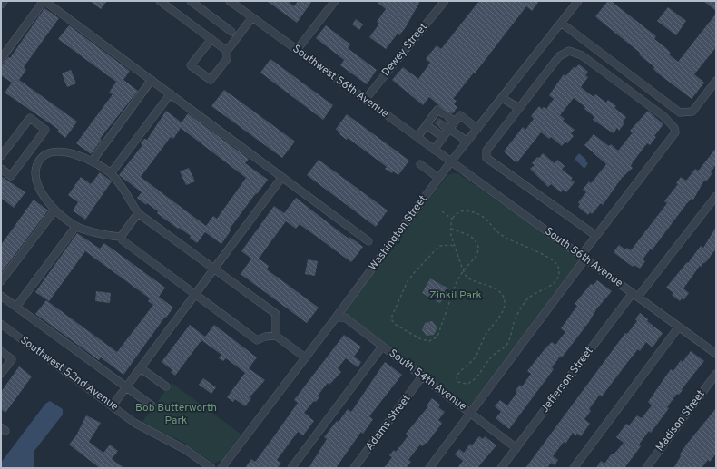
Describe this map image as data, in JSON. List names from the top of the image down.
{
  "streets": {
    "street": [
      "Dewey Street",
      "Southwest 56th Avenue",
      "Washington Street",
      "South 56th Avenue",
      "Southwest 52nd Avenue",
      "South 54th Avenue",
      "Jefferson Street",
      "Madison Street",
      "Adams Street"
    ]
  },
  "crossings": [
    ["Dewey Street", "Southwest 56th Avenue"],
    ["Southwest 56th Avenue", "Washington Street"],
    ["Southwest 56th Avenue", "South 56th Avenue"],
    ["Washington Street", "South 56th Avenue"],
    ["Washington Street", "South 54th Avenue"],
    ["South 56th Avenue", "Jefferson Street"],
    ["South 54th Avenue", "Jefferson Street"],
    ["South 54th Avenue", "Adams Street"]
  ],
  "parks": ["Zinkil Park", "Bob Butterworth Park"]
}
